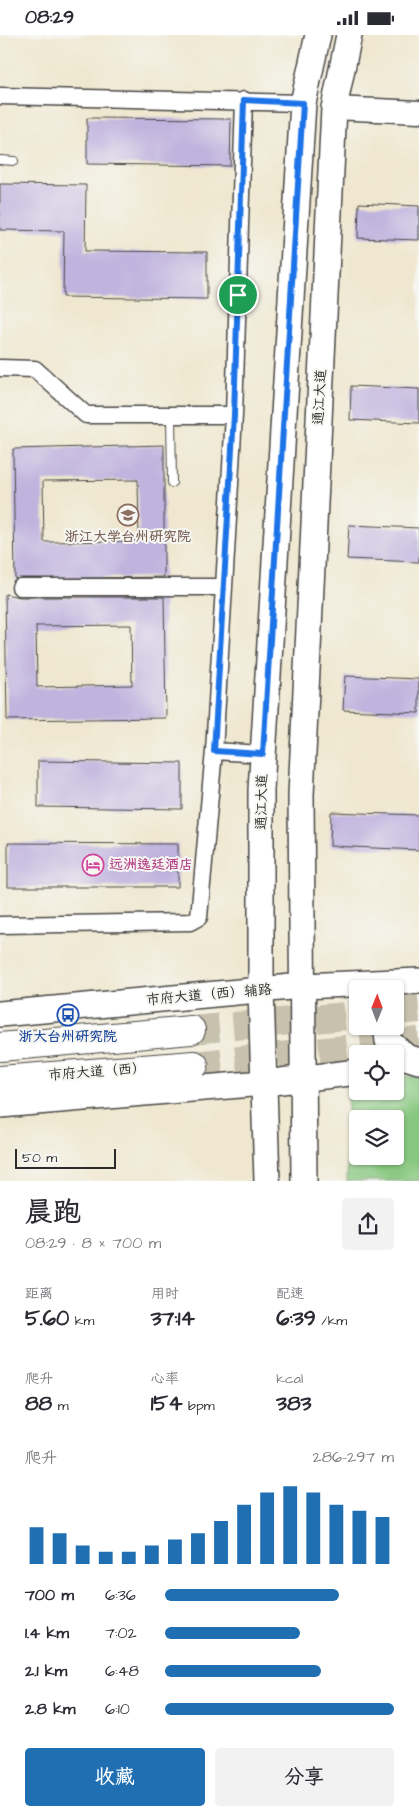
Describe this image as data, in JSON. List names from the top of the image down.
{
  "streets": {
    "highway": ["市府大道（西）"],
    "main road": ["通江大道", "市府大道（西）辅路"]
  },
  "crossings": [
    ["通江大道", "市府大道（西）辅路"]
  ],
  "places": {
    "school or university": ["浙江大学台州研究院"],
    "hotel": ["远洲逸廷酒店"],
    "bus stop": ["浙大台州研究院"]
  },
  "scale_bar": "50 m",
  "north": "top",
  "page": {
    "status": "08:29",
    "scale": "50 m",
    "heading": ["晨跑", "08:29 · 8 × 700 m"],
    "stats": [
      ["距离", "5.60 km"],
      ["用时", "37:14"],
      ["配速", "6:39 /km"],
      ["爬升", "88 m"],
      ["心率", "154 bpm"],
      ["kcal", "383"]
    ],
    "chart": ["爬升", "286–297 m"],
    "list": [
      {
        "name": "700 m",
        "note": "6:36"
      },
      {
        "name": "1.4 km",
        "note": "7:02"
      },
      {
        "name": "2.1 km",
        "note": "6:48"
      },
      {
        "name": "2.8 km",
        "note": "6:10"
      }
    ],
    "buttons": ["收藏", "分享"]
  }
}
